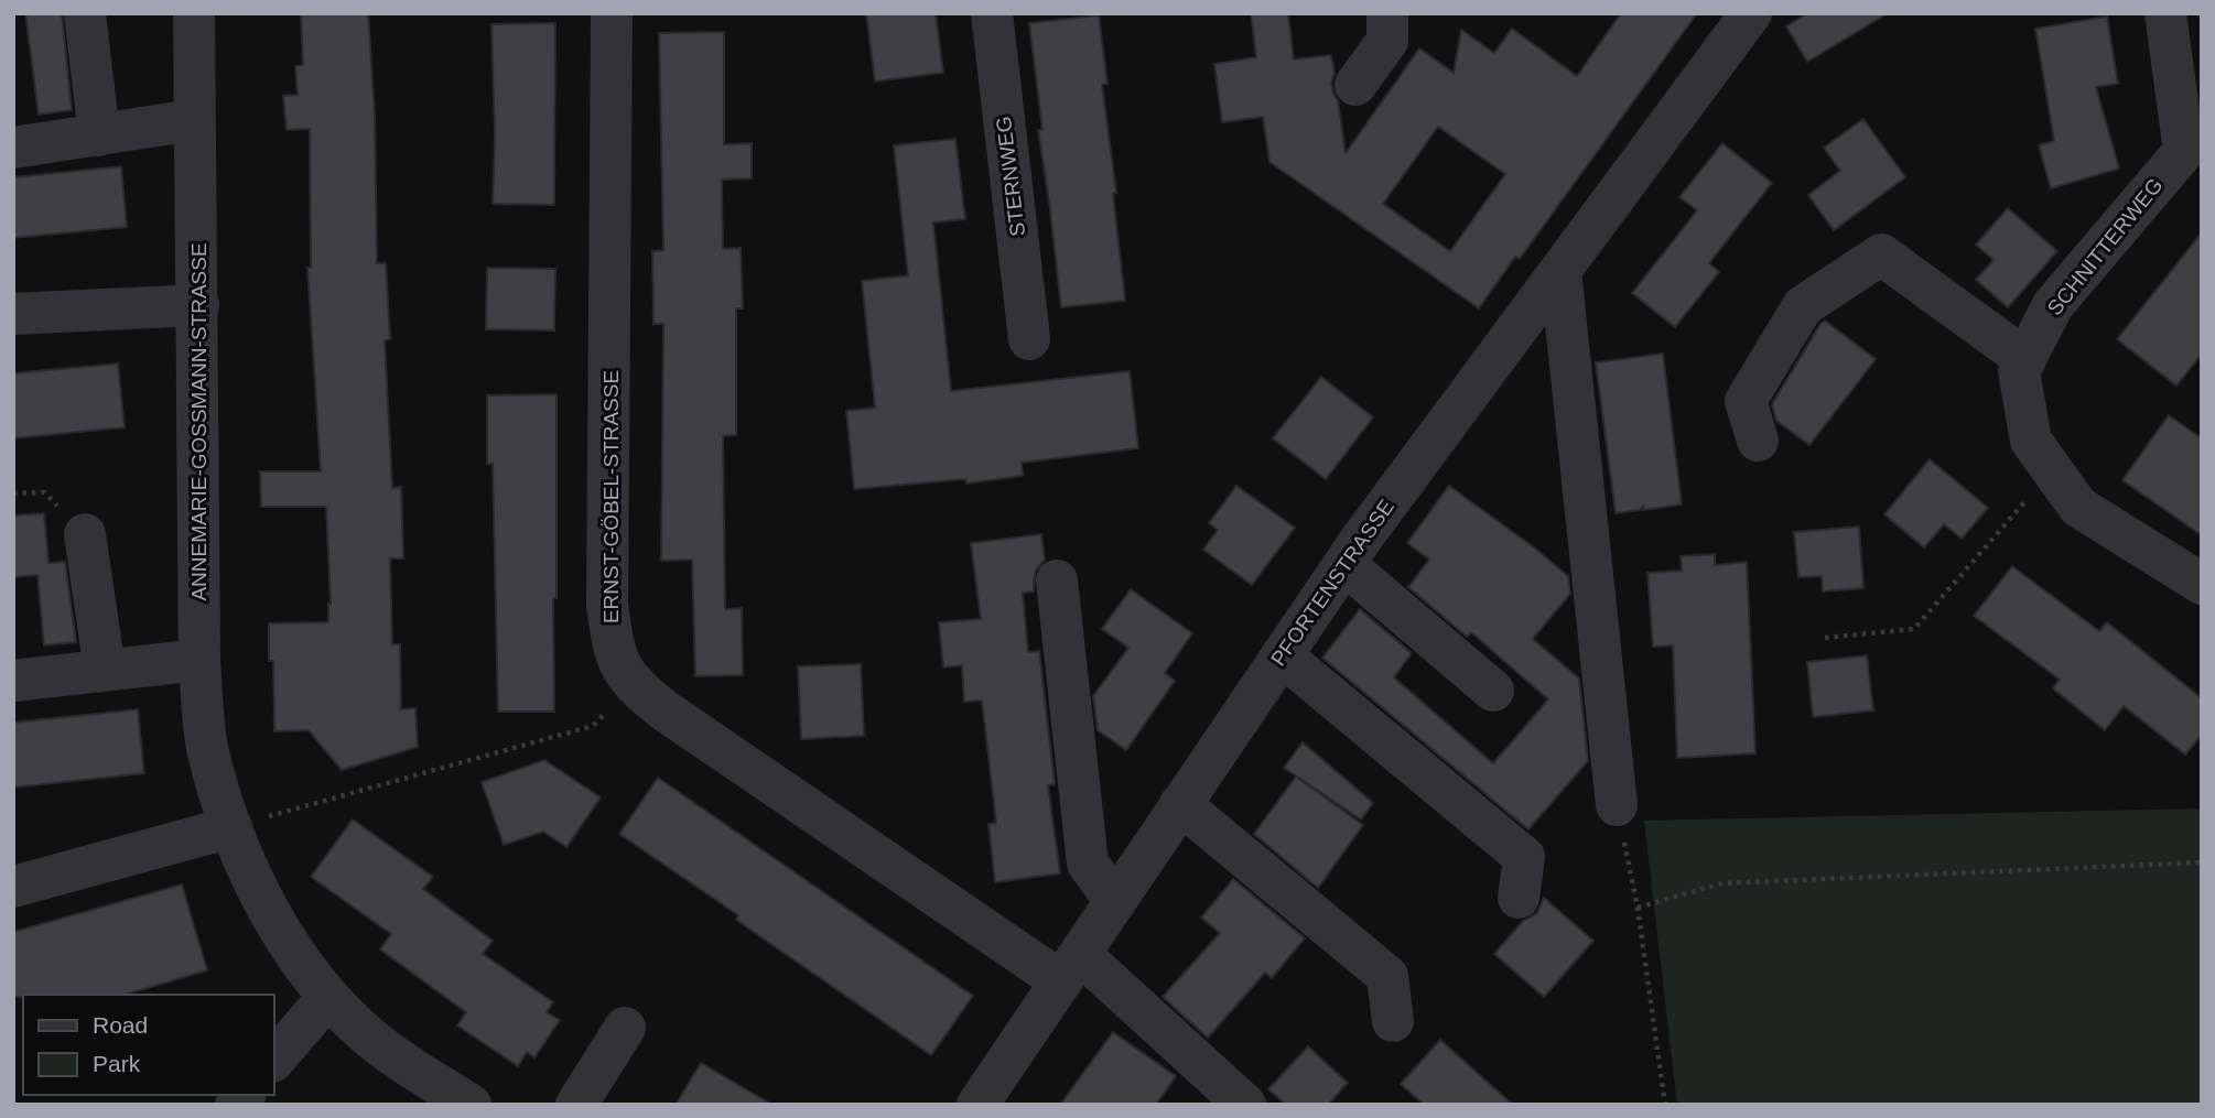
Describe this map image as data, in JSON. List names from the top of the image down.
{
  "streets": {
    "street": [
      "STERNWEG",
      "SCHNITTERWEG",
      "ANNEMARIE-GOSSMANN-STRASSE",
      "ERNST-GÖBEL-STRASSE",
      "PFORTENSTRASSE"
    ]
  },
  "crossings": [
    ["ERNST-GÖBEL-STRASSE", "PFORTENSTRASSE"]
  ],
  "legend": ["Road", "Park"]
}
